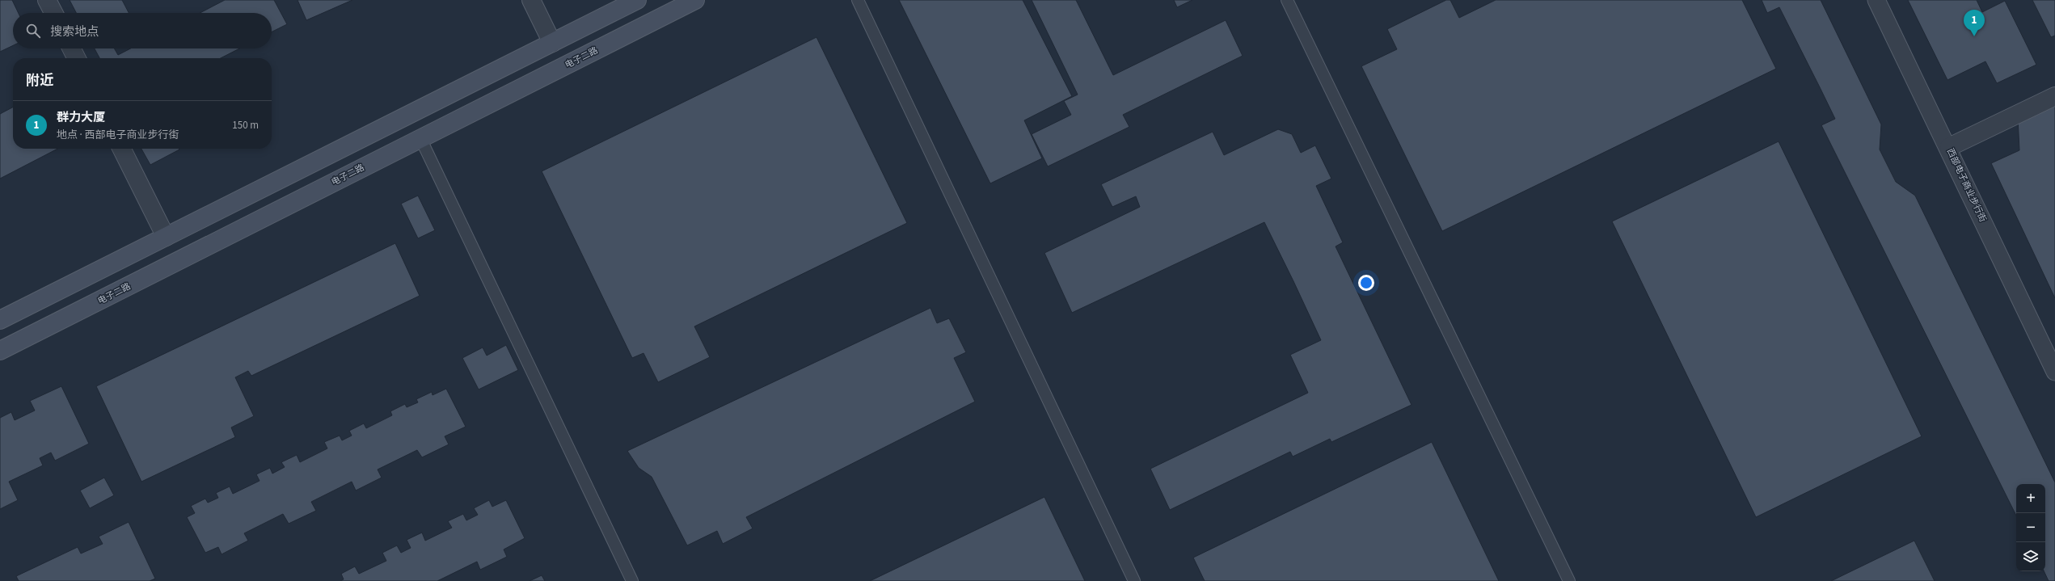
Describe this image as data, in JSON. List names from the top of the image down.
{
  "streets": {
    "main road": ["电子二路"],
    "street": ["西部电子商业步行街"]
  },
  "page": {
    "pins": "1",
    "search": "搜索地点",
    "heading": "附近",
    "list": [
      {
        "mark": "1",
        "name": "群力大厦",
        "note": "地点 · 西部电子商业步行街",
        "value": "150 m"
      }
    ],
    "map_buttons": ["+", "−"]
  }
}
